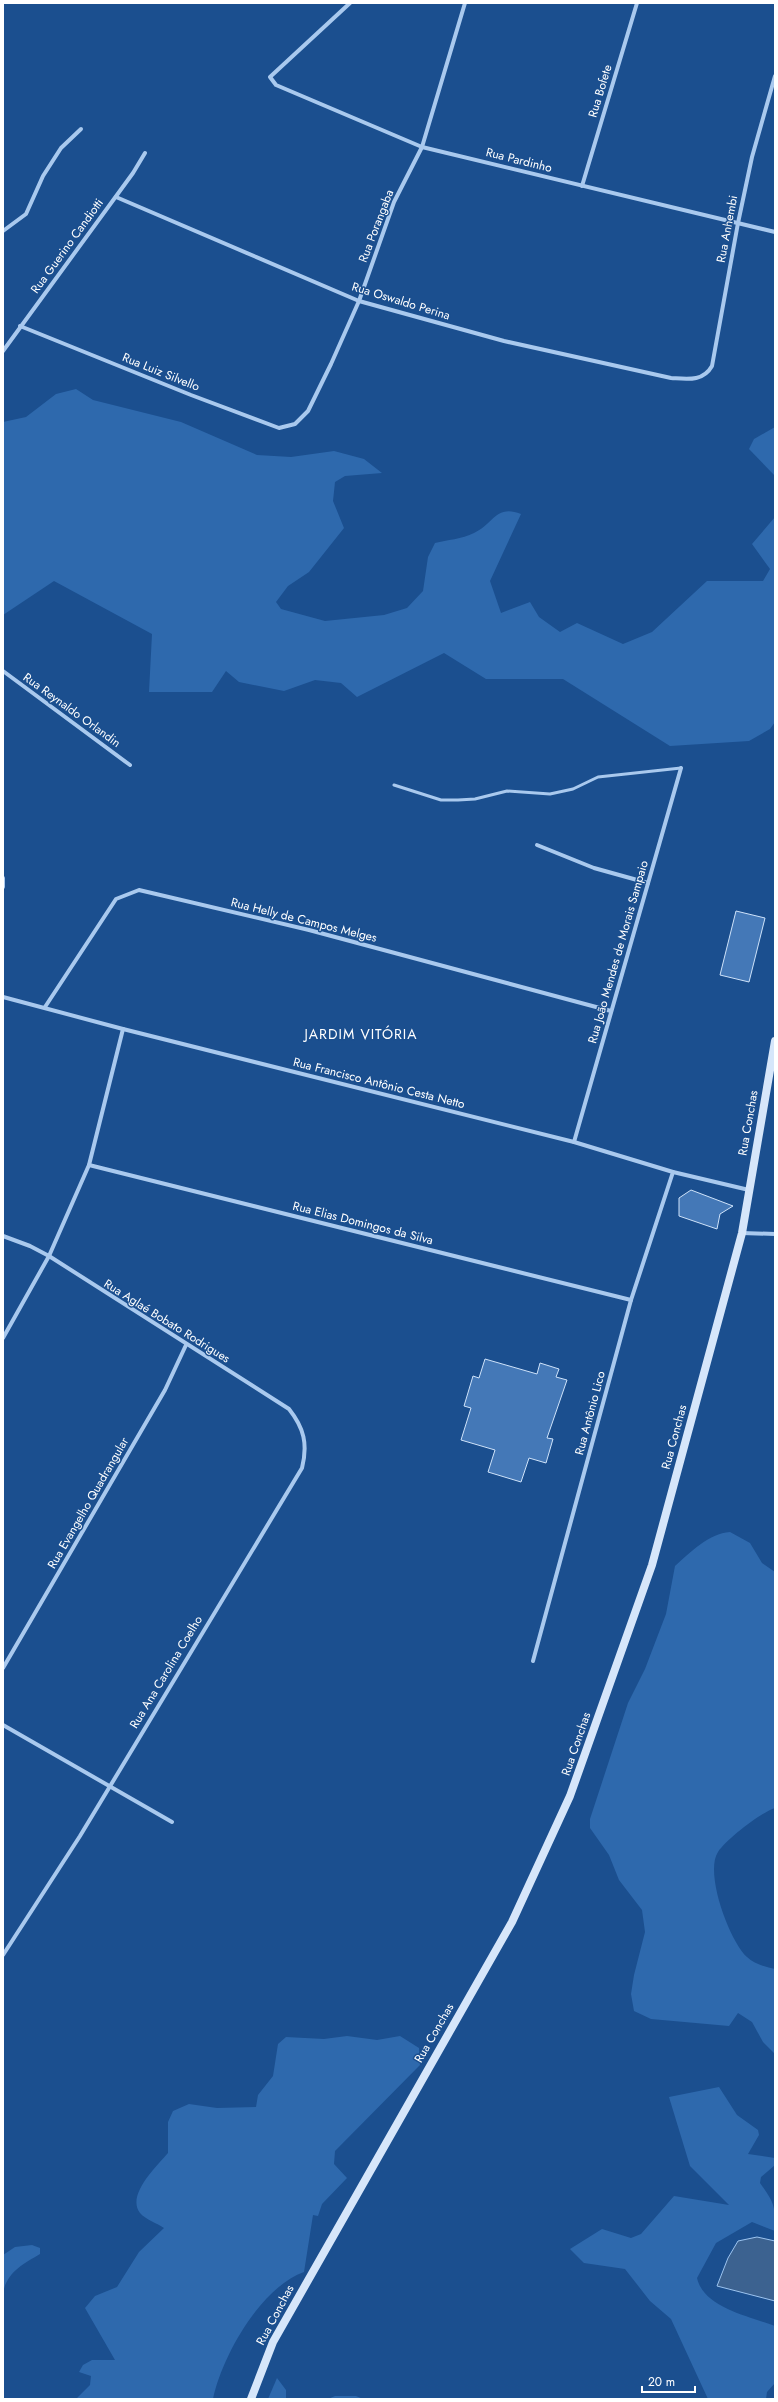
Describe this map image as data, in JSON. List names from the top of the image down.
{
  "streets": {
    "main road": ["Rua Conchas"],
    "street": [
      "Rua Bofete",
      "Rua Pardinho",
      "Rua Porangaba",
      "Rua Anhembi",
      "Rua Guerino Candiotti",
      "Rua Oswaldo Perina",
      "Rua Luiz Silvello",
      "Rua Reynaldo Orlandin",
      "Rua Helly de Campos Melges",
      "Rua João Mendes de Morais Sampaio",
      "Rua Francisco Antônio Cesta Netto",
      "Rua Elias Domingos da Silva",
      "Rua Aglaé Bobato Rodrigues",
      "Rua Antônio Lico",
      "Rua Evangelho Quadrangular",
      "Rua Ana Carolina Coelho"
    ]
  },
  "crossings": [
    ["Rua Bofete", "Rua Pardinho"],
    ["Rua Pardinho", "Rua Porangaba"],
    ["Rua Pardinho", "Rua Anhembi"],
    ["Rua Porangaba", "Rua Oswaldo Perina"],
    ["Rua Porangaba", "Rua Luiz Silvello"],
    ["Rua Anhembi", "Rua Oswaldo Perina"],
    ["Rua Guerino Candiotti", "Rua Oswaldo Perina"],
    ["Rua Guerino Candiotti", "Rua Luiz Silvello"],
    ["Rua Helly de Campos Melges", "Rua João Mendes de Morais Sampaio"],
    ["Rua Helly de Campos Melges", "Rua Francisco Antônio Cesta Netto"],
    ["Rua João Mendes de Morais Sampaio", "Rua Francisco Antônio Cesta Netto"],
    ["Rua Francisco Antônio Cesta Netto", "Rua Conchas"],
    ["Rua Francisco Antônio Cesta Netto", "Rua Antônio Lico"],
    ["Rua Elias Domingos da Silva", "Rua Antônio Lico"],
    ["Rua Aglaé Bobato Rodrigues", "Rua Evangelho Quadrangular"],
    ["Rua Aglaé Bobato Rodrigues", "Rua Ana Carolina Coelho"]
  ],
  "districts": ["JARDIM VITÓRIA"],
  "scale_bar": "20 m"
}
